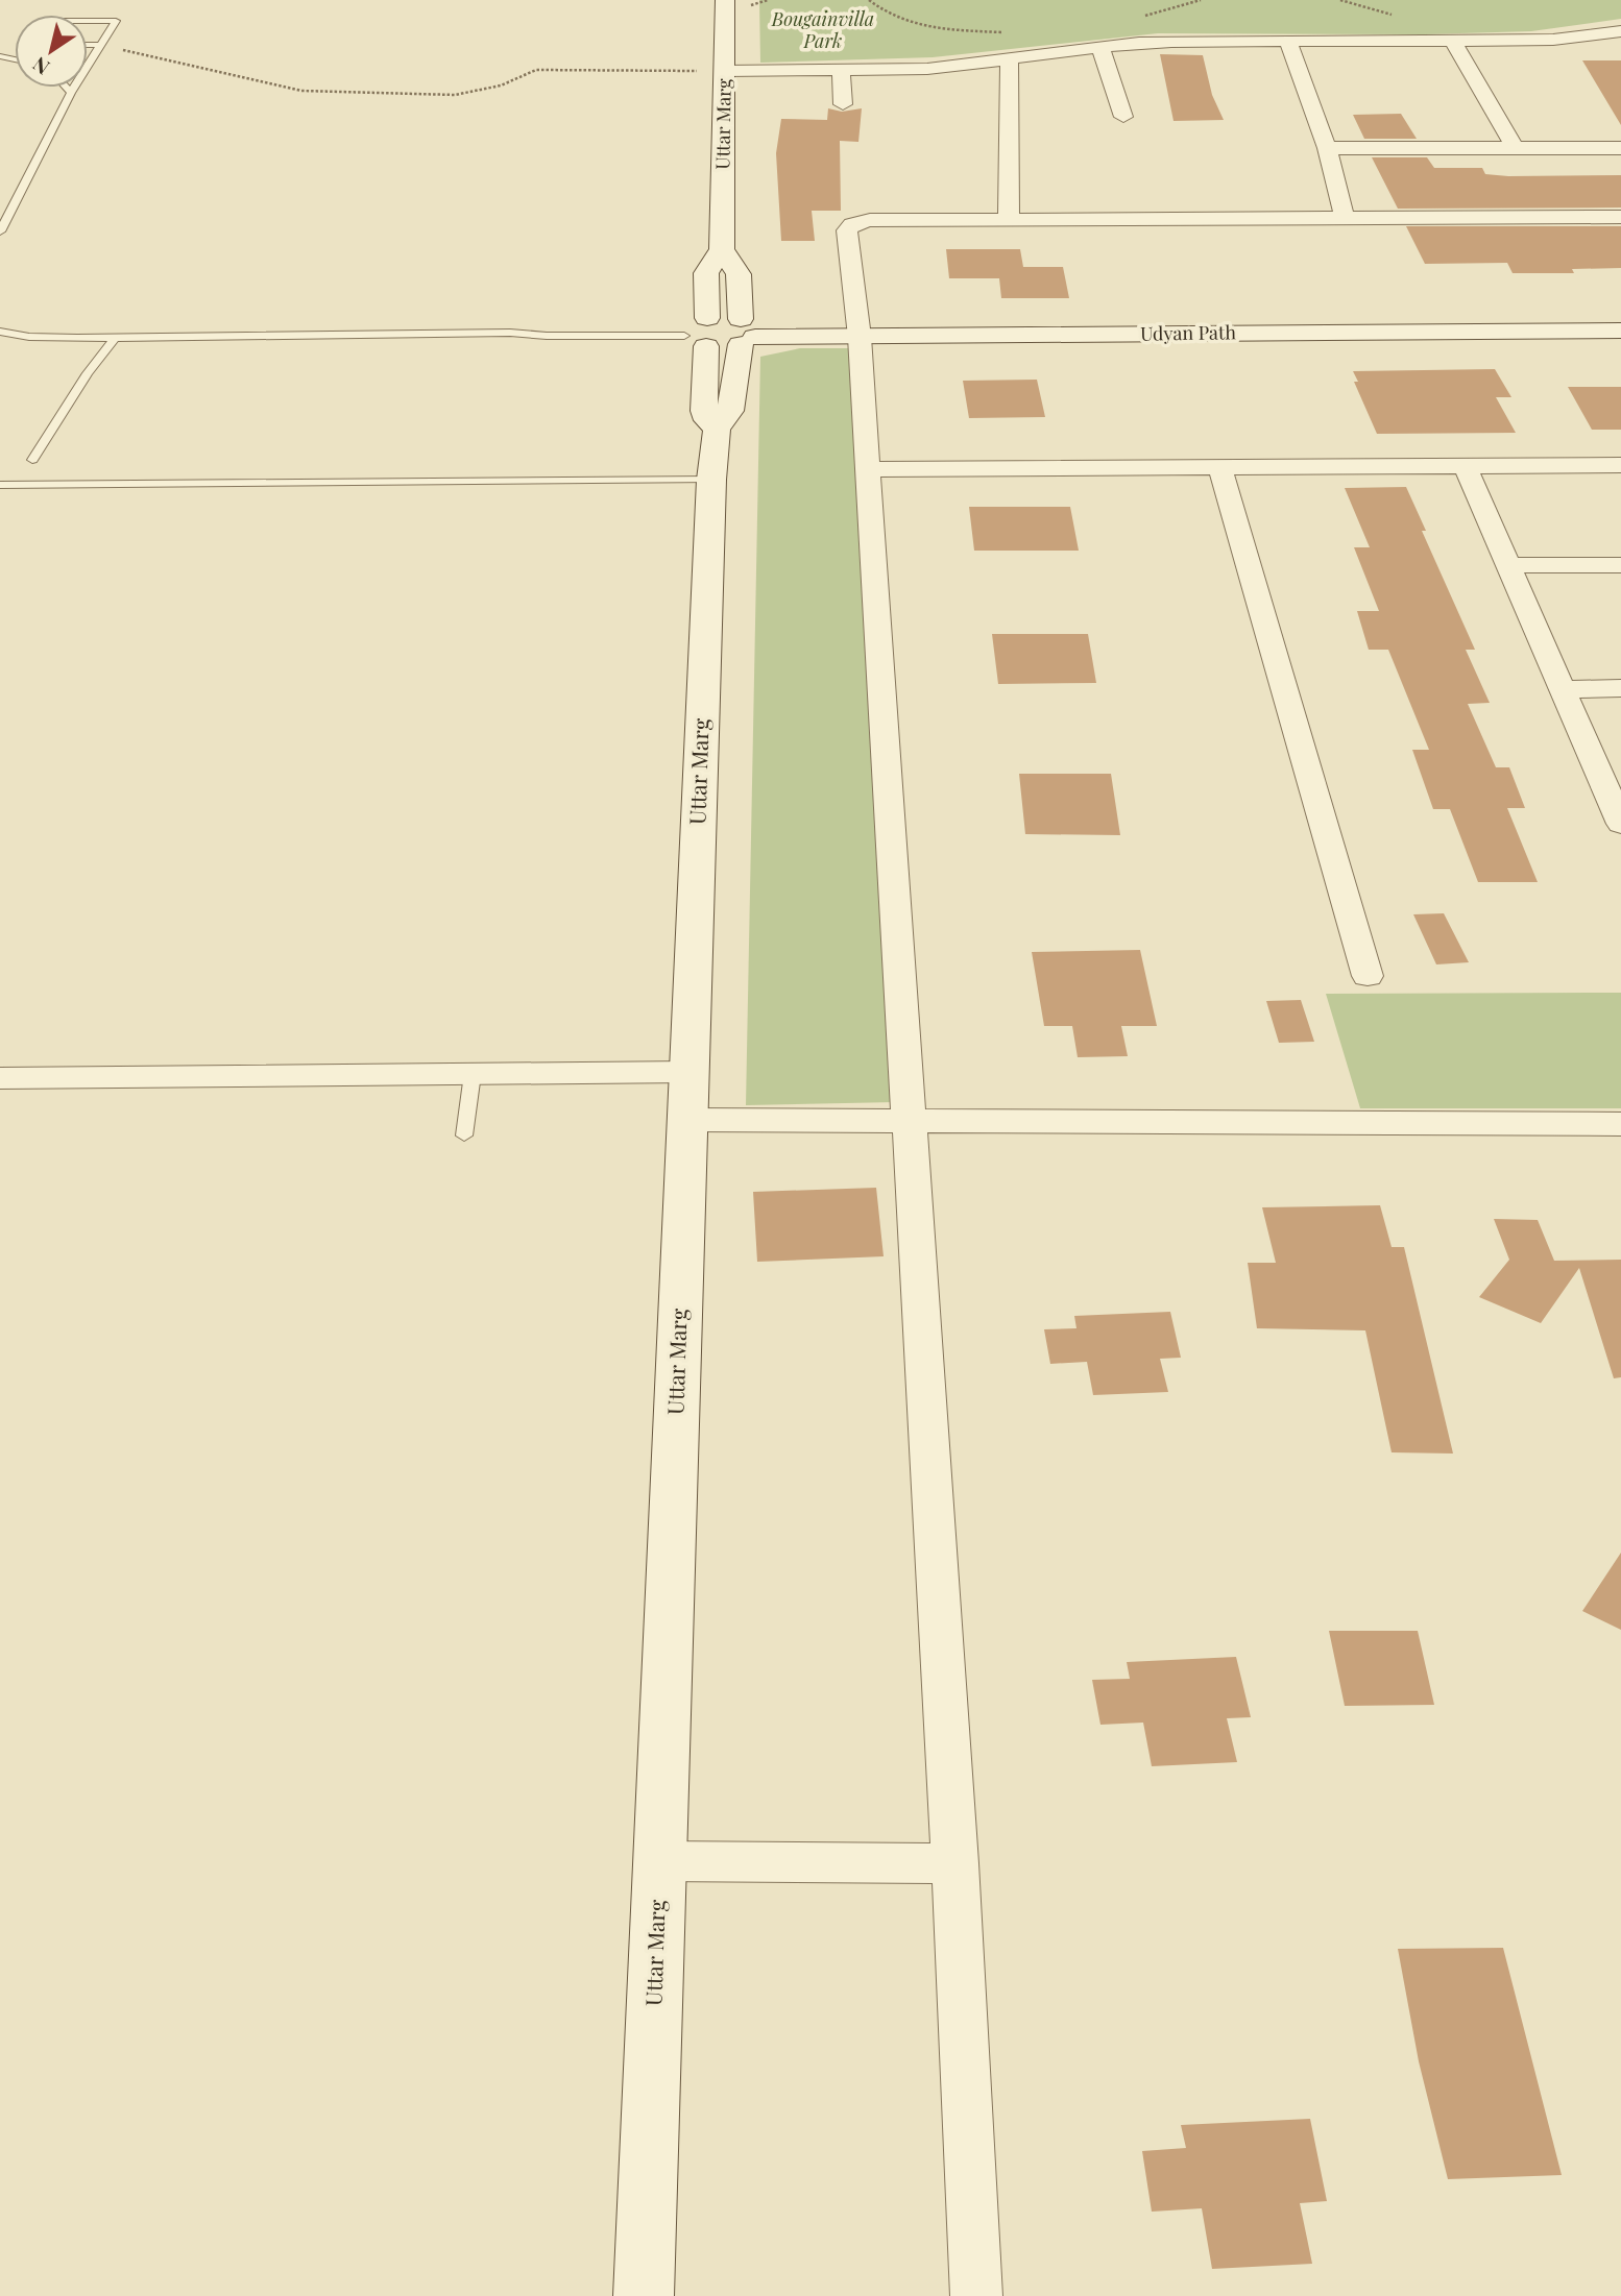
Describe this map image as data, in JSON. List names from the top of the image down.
{
  "streets": {
    "main road": ["Uttar Marg", "Udyan Path"]
  },
  "crossings": [
    ["Uttar Marg", "Udyan Path"]
  ],
  "parks": ["Bougainvilla Park"],
  "north": "bottom left"
}
